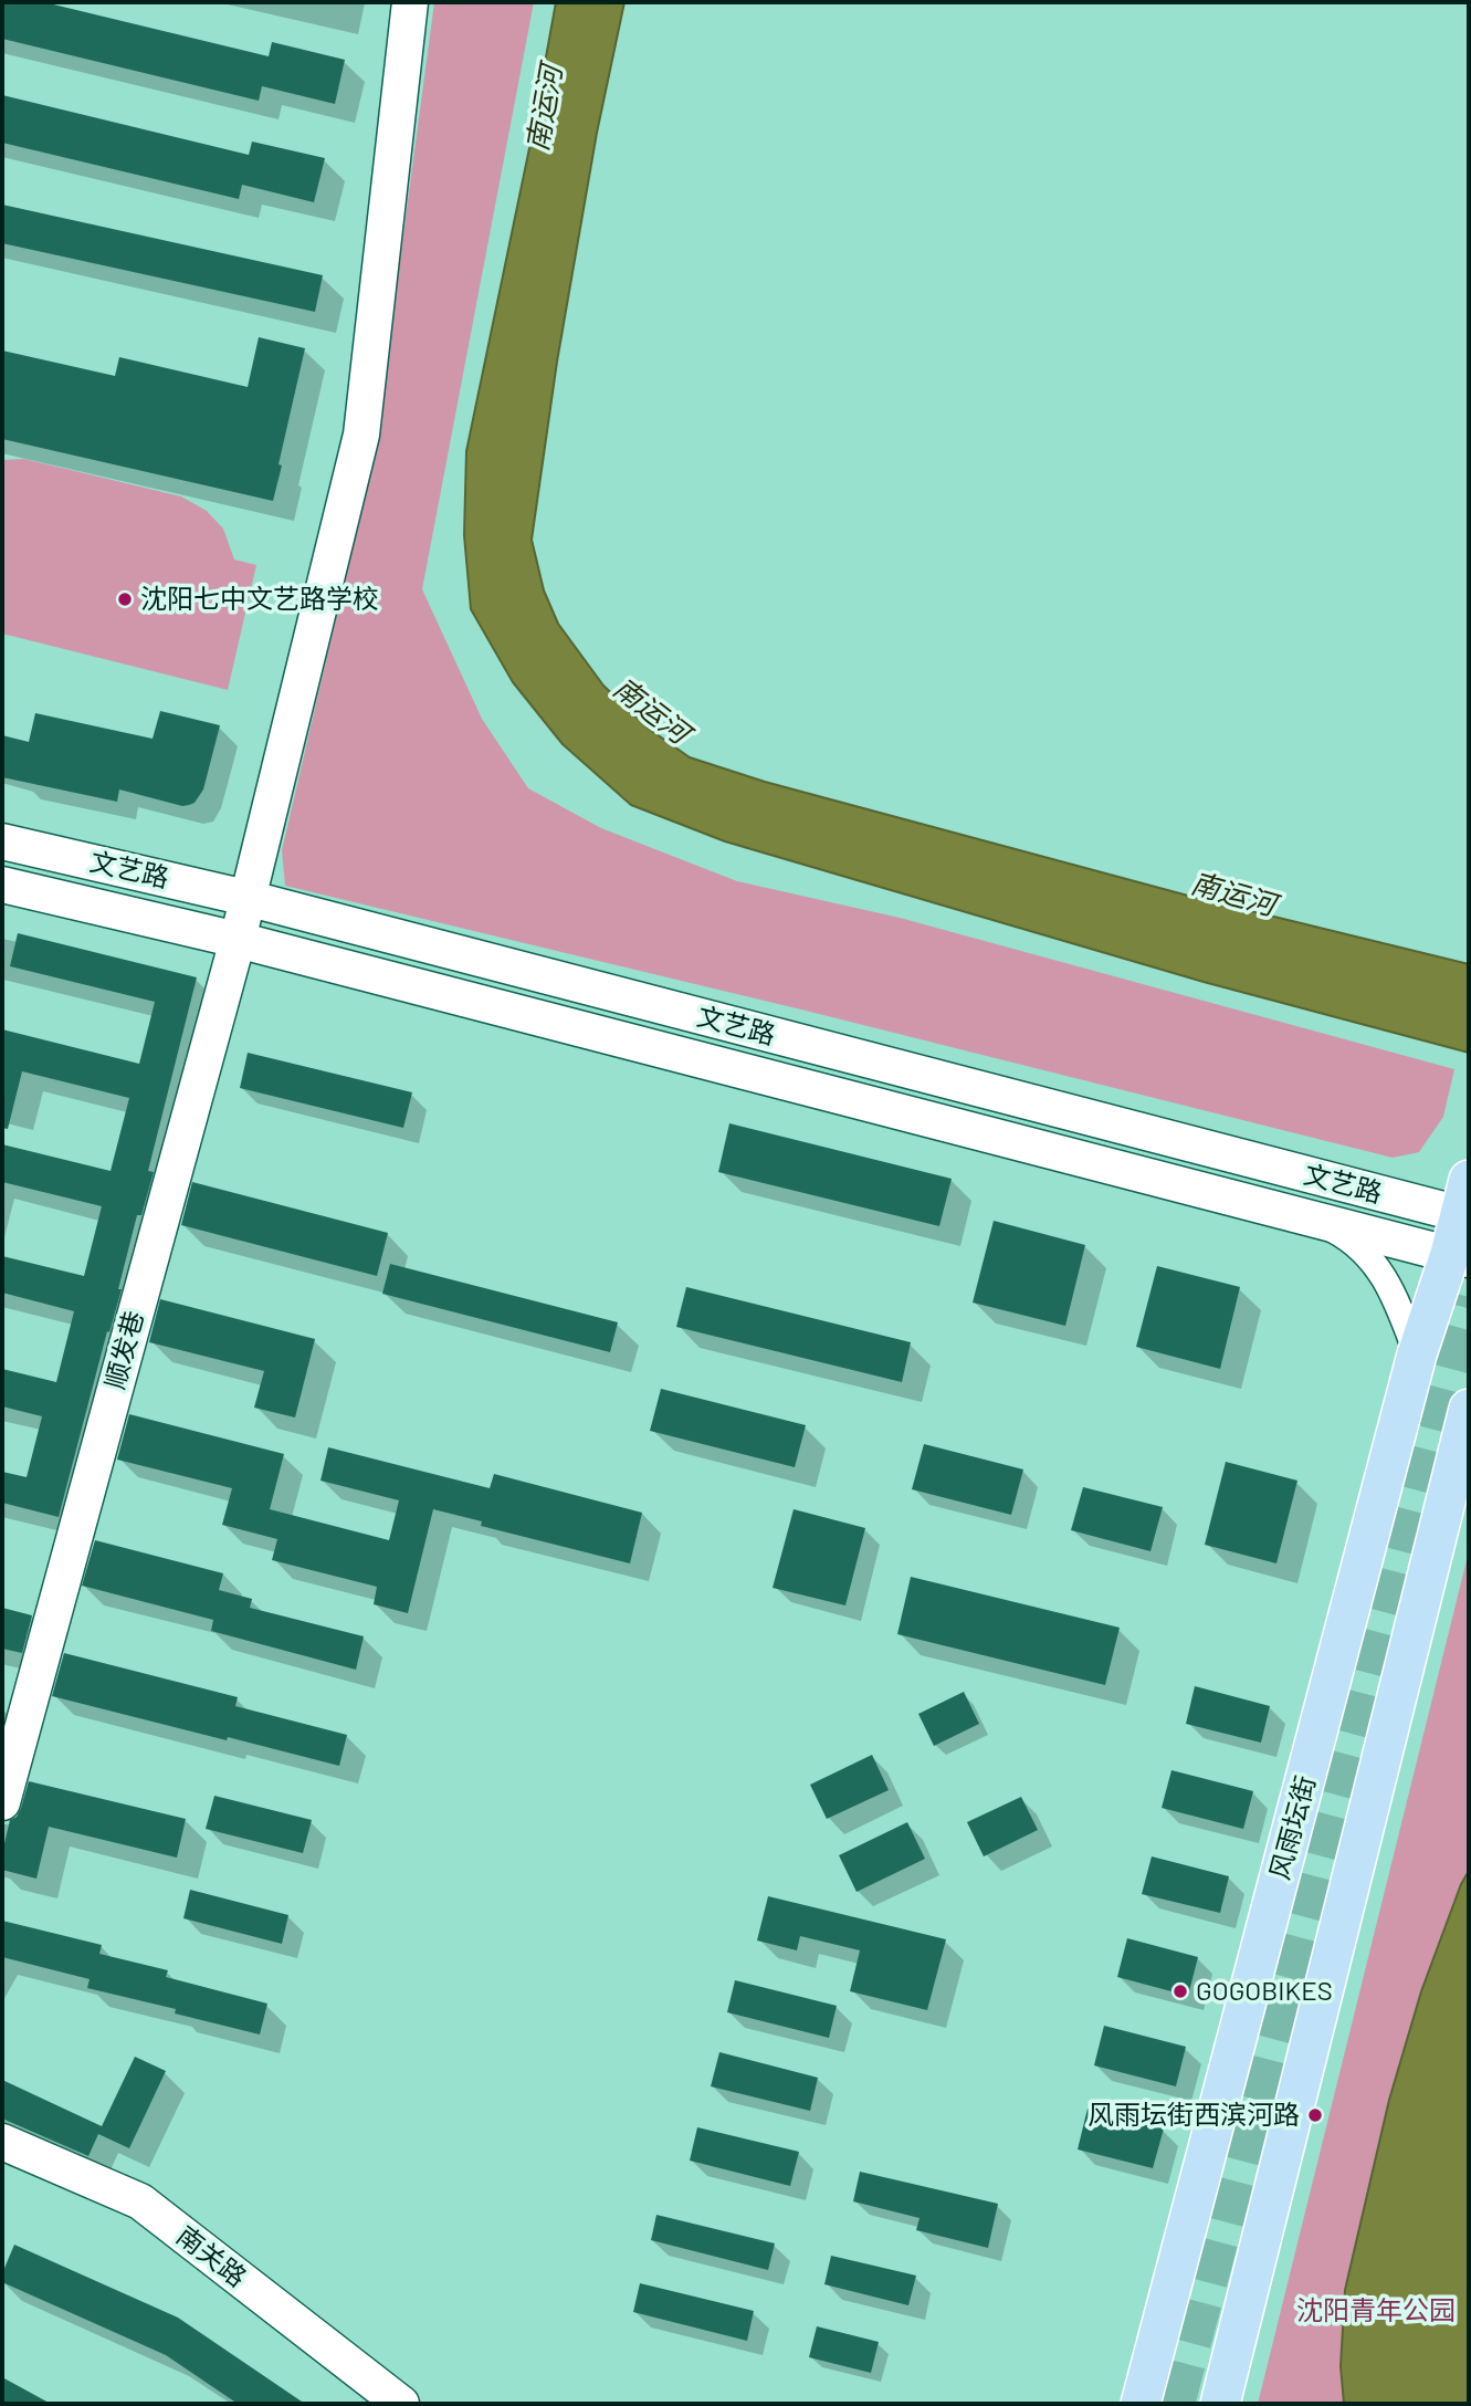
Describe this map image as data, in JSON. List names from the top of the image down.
{
  "streets": {
    "main road": [
      "文艺路",
      "顺发巷",
      "风雨坛街",
      "南关路"
    ]
  },
  "crossings": [
    ["文艺路", "顺发巷"],
    ["文艺路", "风雨坛街"]
  ],
  "water": ["南运河"],
  "parks": ["沈阳青年公园"],
  "places": ["沈阳七中文艺路学校", "GOGOBIKES", "风雨坛街西滨河路"]
}
